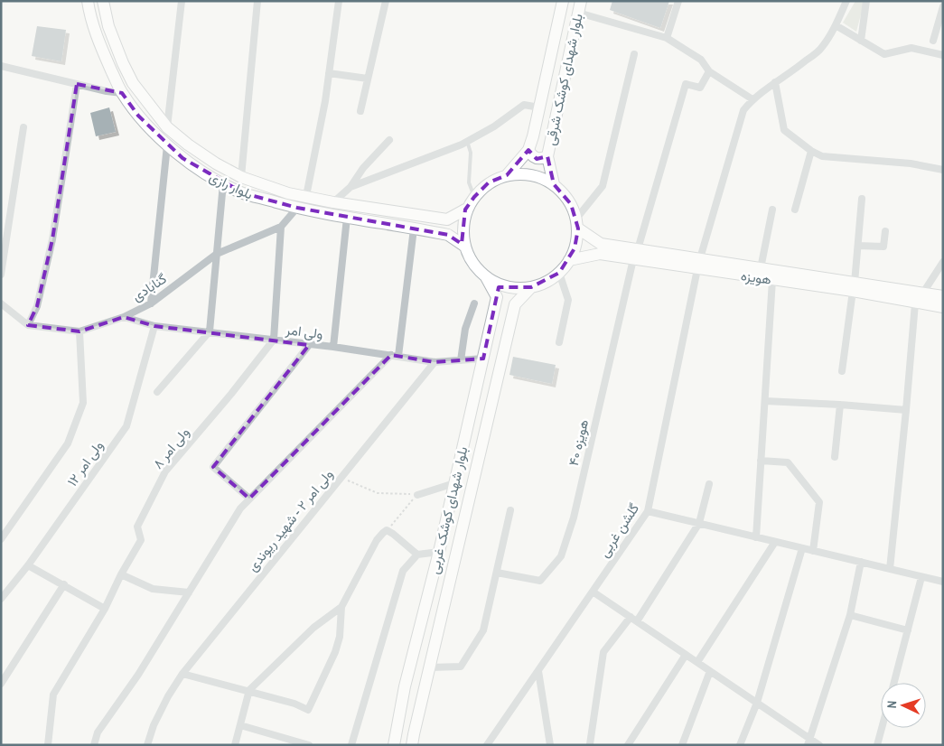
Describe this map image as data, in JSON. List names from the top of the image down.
{
  "streets": {
    "main road": [
      "بلوار شهدای کوشک شرقی",
      "بلوار رازی",
      "هویزه",
      "بلوار شهدای کوشک غربی"
    ],
    "street": [
      "گنابادی",
      "ولی امر",
      "هویزه ۴۰",
      "ولی امر ۸",
      "ولی امر ۱۲",
      "ولی امر ۲ - شهید ریوندی",
      "گلشن غربی"
    ]
  },
  "crossings": [
    ["بلوار شهدای کوشک شرقی", "بلوار رازی"],
    ["بلوار شهدای کوشک شرقی", "هویزه"],
    ["بلوار شهدای کوشک شرقی", "بلوار شهدای کوشک غربی"],
    ["بلوار رازی", "هویزه"],
    ["بلوار رازی", "گنابادی"],
    ["بلوار رازی", "بلوار شهدای کوشک غربی"],
    ["هویزه", "هویزه ۴۰"],
    ["هویزه", "بلوار شهدای کوشک غربی"],
    ["هویزه", "گلشن غربی"],
    ["گنابادی", "ولی امر"],
    ["ولی امر", "ولی امر ۸"],
    ["ولی امر", "ولی امر ۱۲"],
    ["ولی امر", "بلوار شهدای کوشک غربی"],
    ["ولی امر", "ولی امر ۲ - شهید ریوندی"]
  ],
  "north": "left"
}
